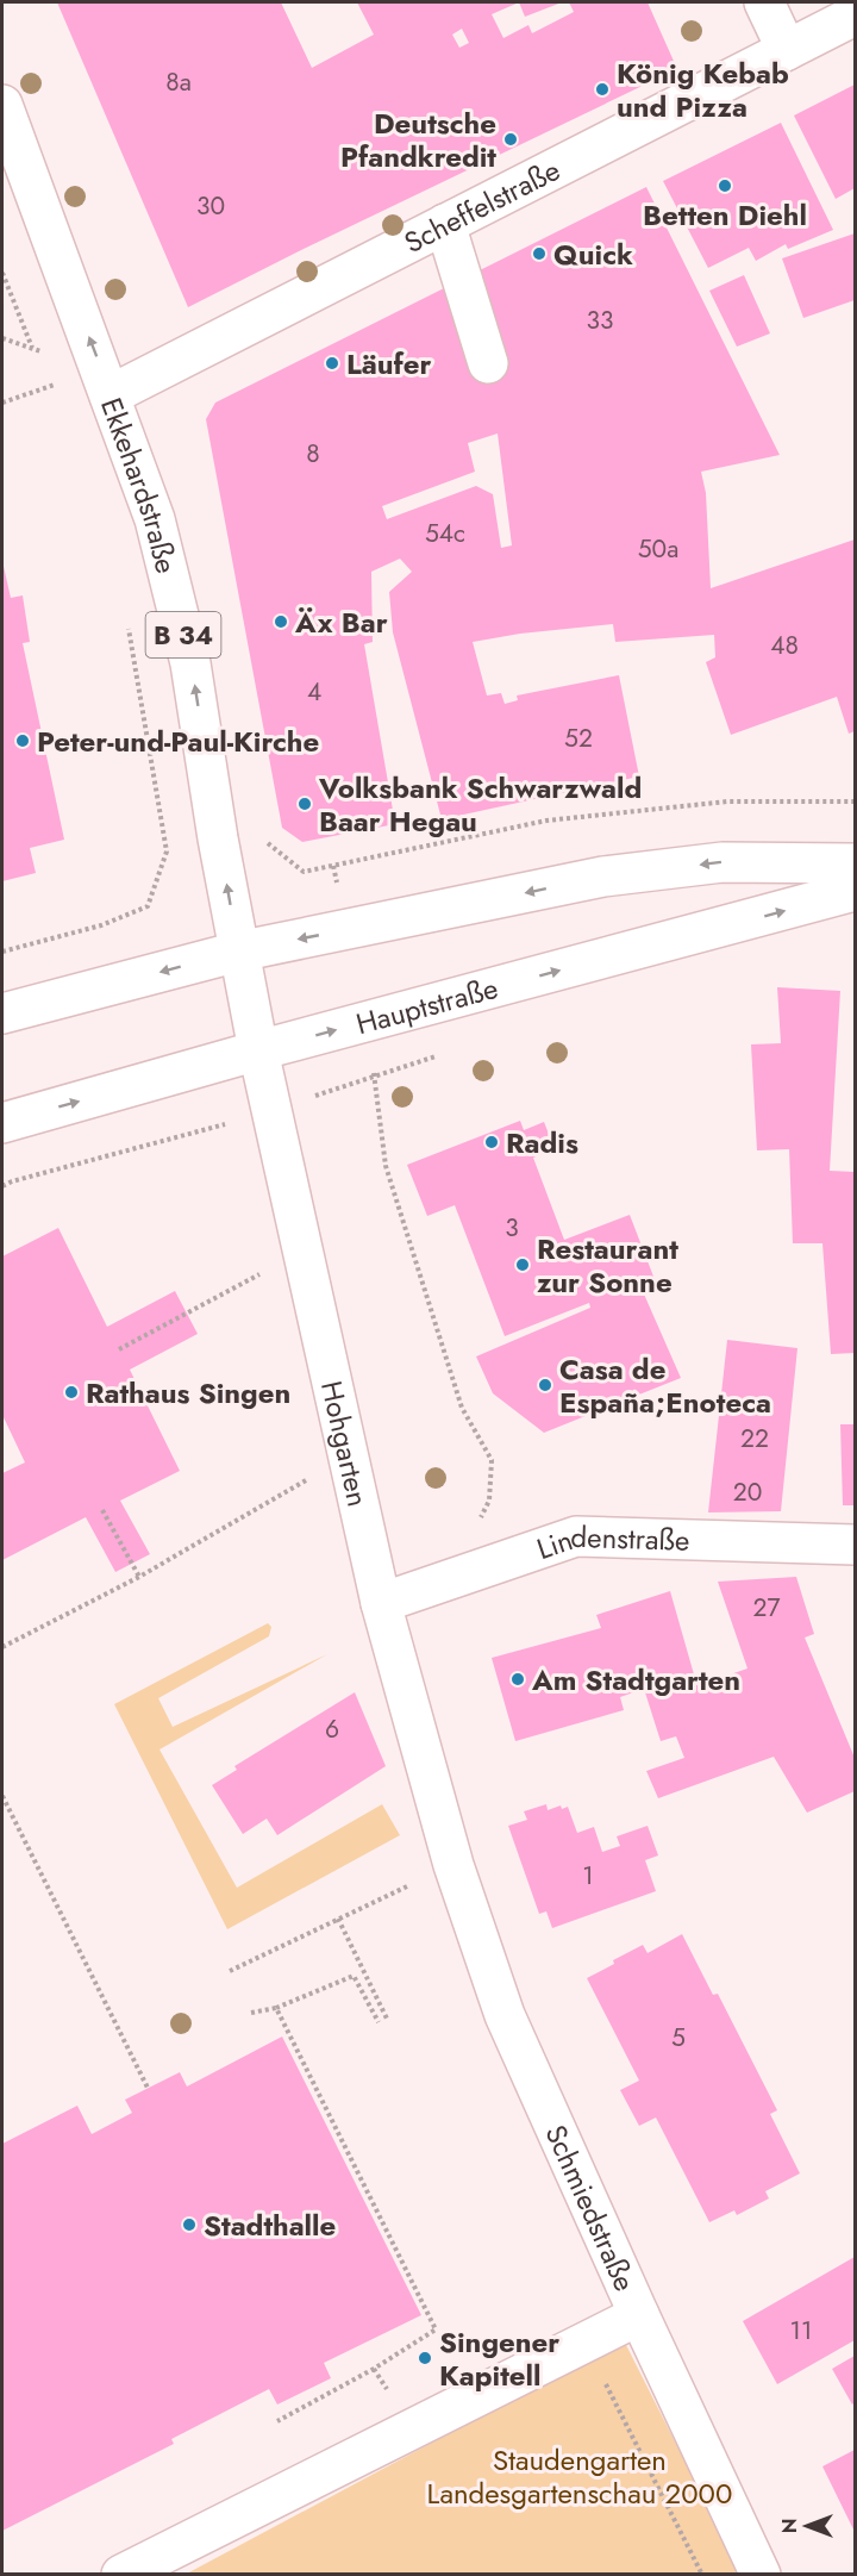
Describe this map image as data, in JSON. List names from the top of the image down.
{
  "streets": {
    "street": [
      "Scheffelstraße",
      "Ekkehardstraße",
      "B 34",
      "Hauptstraße",
      "Hohgarten",
      "Lindenstraße",
      "Schmiedstraße"
    ]
  },
  "crossings": [
    ["Scheffelstraße", "Ekkehardstraße"],
    ["Ekkehardstraße", "Hauptstraße"],
    ["Ekkehardstraße", "Hohgarten"],
    ["Hauptstraße", "Hohgarten"],
    ["Hohgarten", "Lindenstraße"],
    ["Hohgarten", "Schmiedstraße"]
  ],
  "one_way": ["Ekkehardstraße"],
  "parks": ["Staudengarten Landesgartenschau 2000"],
  "places": [
    "König Kebab und Pizza",
    "Deutsche Pfandkredit",
    "Betten Diehl",
    "Quick",
    "Läufer",
    "Äx Bar",
    "Peter-und-Paul-Kirche",
    "Volksbank Schwarzwald Baar Hegau",
    "Radis",
    "Restaurant zur Sonne",
    "Casa de España;Enoteca",
    "Rathaus Singen",
    "Am Stadtgarten",
    "Stadthalle",
    "Singener Kapitell"
  ],
  "house_numbers": [
    "8a",
    "30",
    "33",
    "8",
    "54c",
    "50a",
    "48",
    "4",
    "52",
    "3",
    "22",
    "20",
    "27",
    "6",
    "1",
    "5",
    "11"
  ],
  "north": "left"
}
